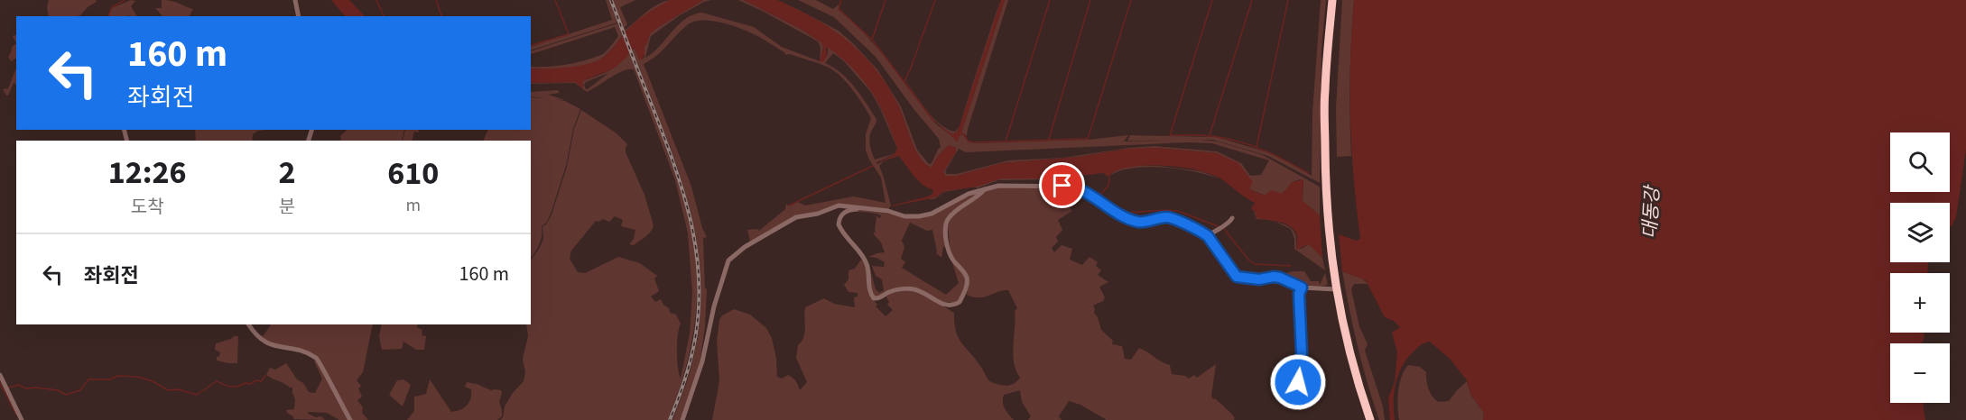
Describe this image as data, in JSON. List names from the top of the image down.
{
  "water": ["대동강"],
  "page": {
    "turn": ["160 m", "좌회전"],
    "map_buttons": ["+", "−"],
    "eta": [
      "12:26",
      "도착",
      "2",
      "분",
      "610",
      "m"
    ],
    "list": [
      {
        "name": "좌회전",
        "value": "160 m"
      }
    ]
  }
}
